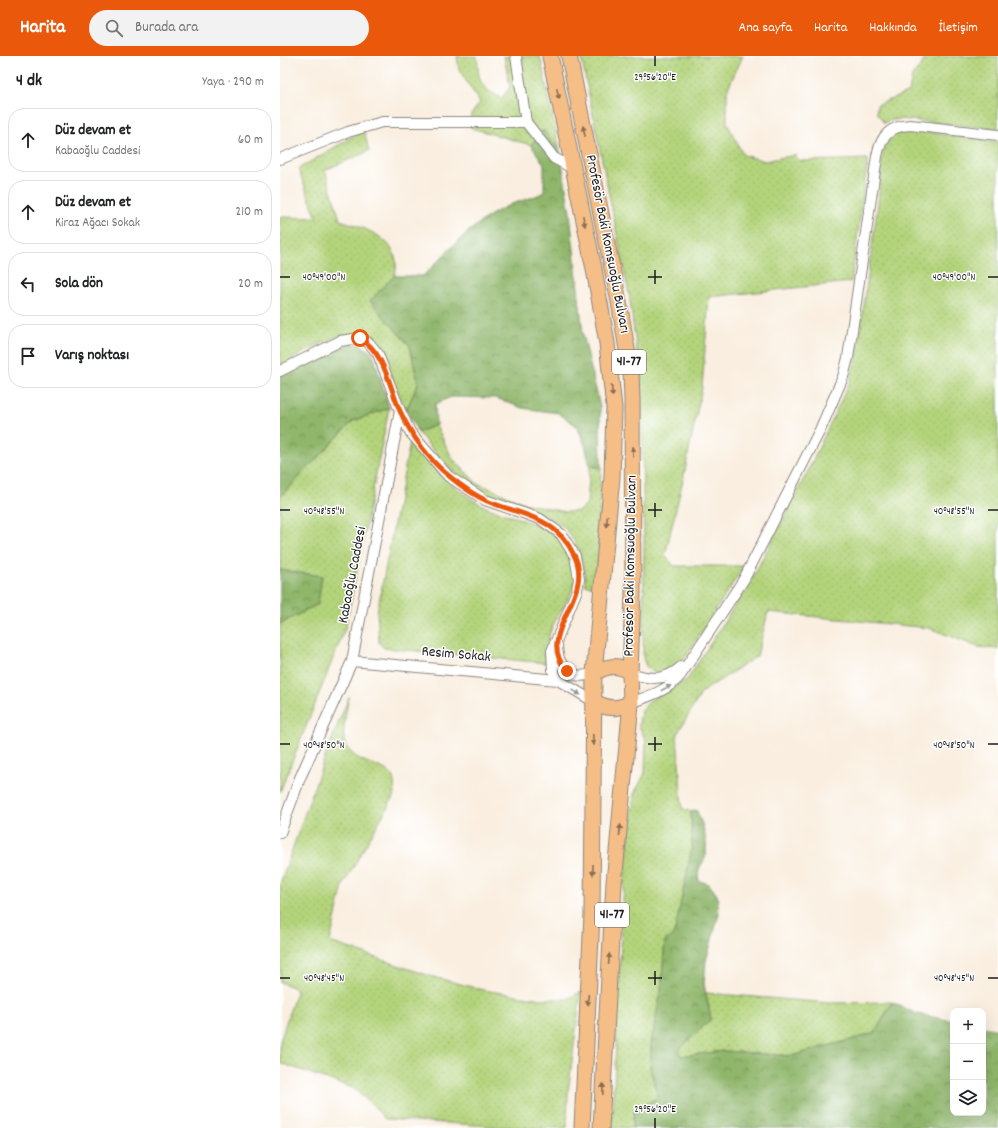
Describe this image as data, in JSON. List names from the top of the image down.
{
  "streets": {
    "highway": ["Profesör Baki Komsuoğlu Bulvarı", "41-77"],
    "street": ["Kabaoğlu Caddesi", "Resim Sokak"]
  },
  "crossings": [
    ["Profesör Baki Komsuoğlu Bulvarı", "41-77"],
    ["Kabaoğlu Caddesi", "Resim Sokak"]
  ],
  "page": {
    "header": "Harita",
    "search": "Burada ara",
    "nav": [
      "Ana sayfa",
      "Harita",
      "Hakkında",
      "İletişim"
    ],
    "heading": ["4 dk", "Yaya · 290 m"],
    "list": [
      ["Düz devam et", "Kabaoğlu Caddesi", "60 m"],
      ["Düz devam et", "Kiraz Ağacı Sokak", "210 m"],
      ["Sola dön", "20 m"],
      "Varış noktası"
    ],
    "map_buttons": ["+", "−"]
  },
  "coordinates": [
    "29°56'20\"E",
    "40°49'00\"N",
    "40°48'55\"N",
    "40°48'50\"N",
    "40°48'45\"N"
  ]
}
